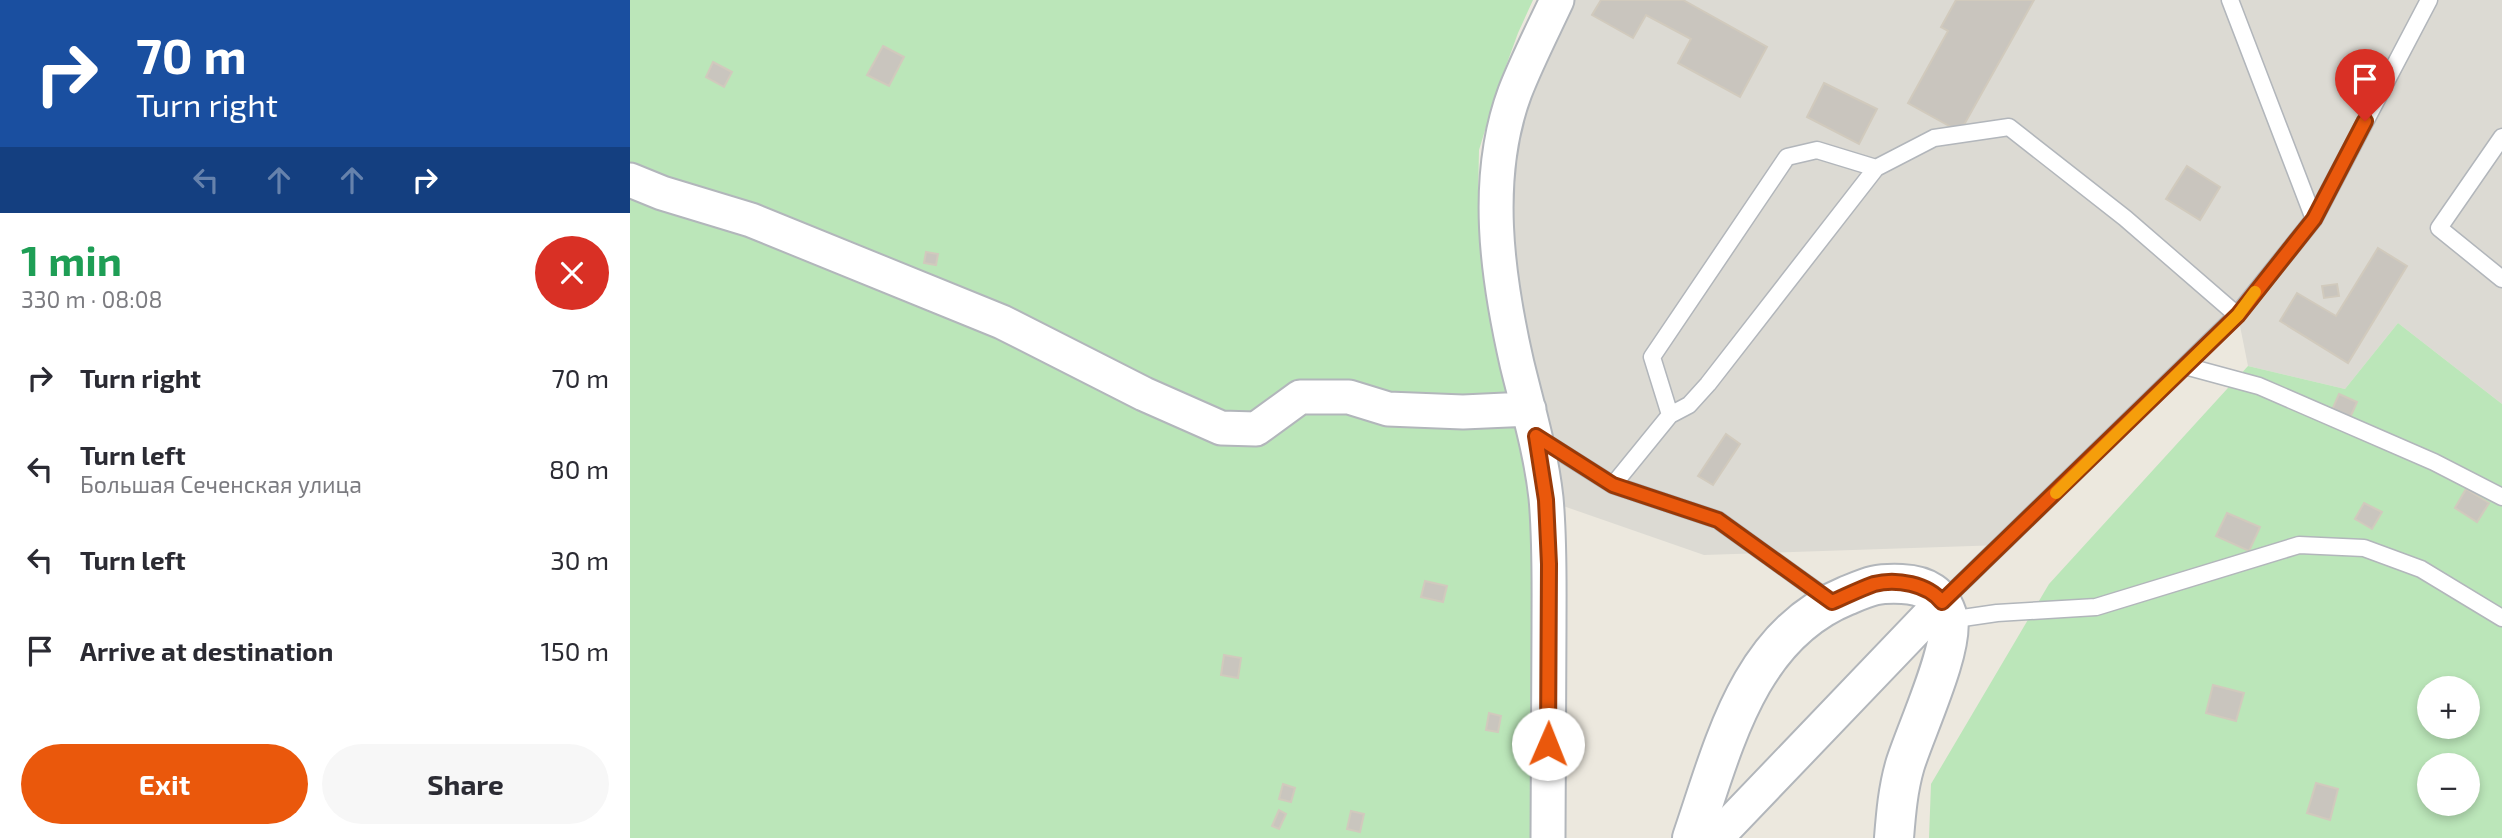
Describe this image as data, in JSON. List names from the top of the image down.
{
  "page": {
    "turn": ["70 m", "Turn right"],
    "heading": ["1 min", "330 m · 08:08"],
    "list": [
      {
        "name": "Turn right",
        "value": "70 m"
      },
      {
        "name": "Turn left",
        "note": "Большая Сеченская улица",
        "value": "80 m"
      },
      {
        "name": "Turn left",
        "value": "30 m"
      },
      {
        "name": "Arrive at destination",
        "value": "150 m"
      }
    ],
    "map_buttons": ["+", "−"],
    "buttons": ["Exit", "Share"]
  }
}
